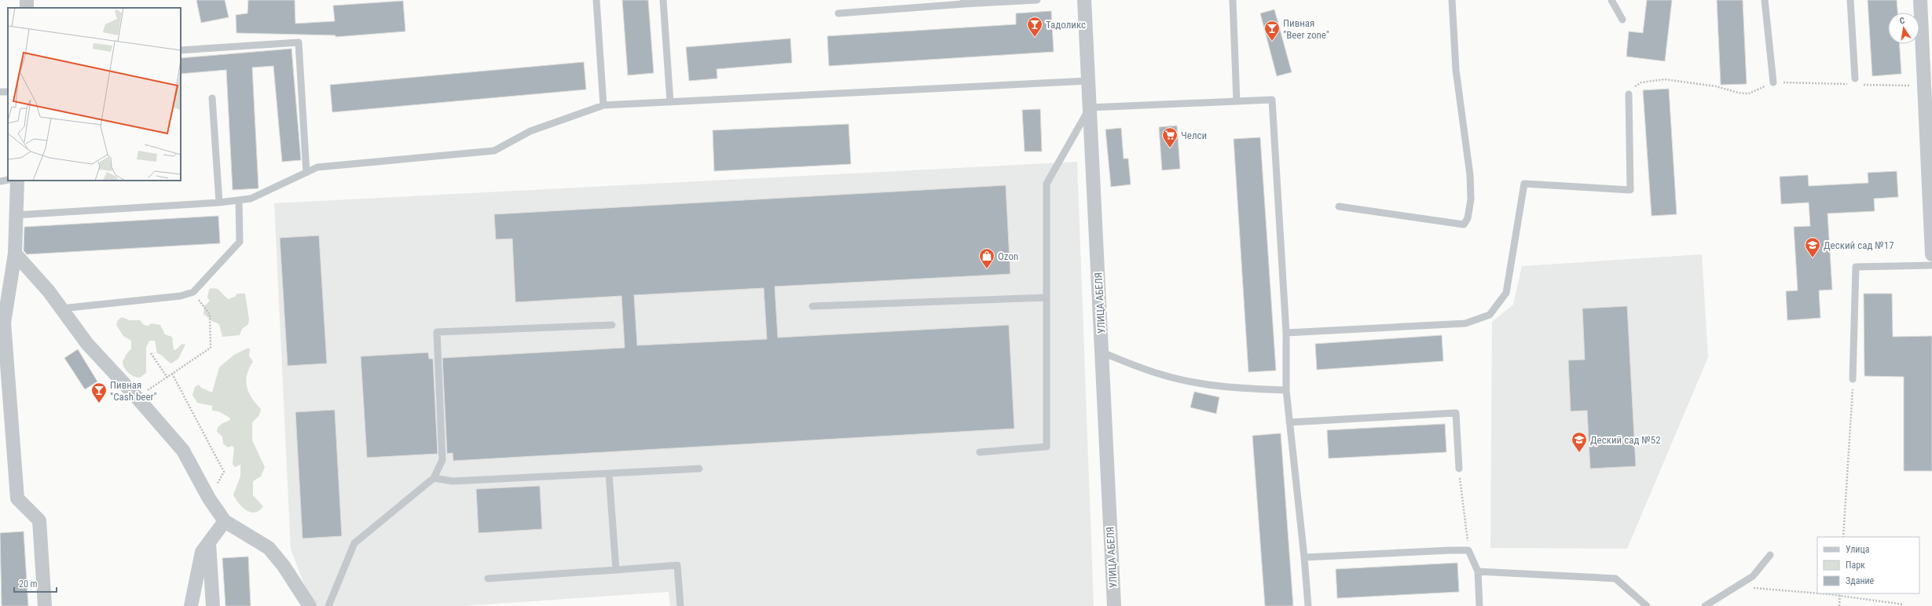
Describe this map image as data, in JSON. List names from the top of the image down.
{
  "streets": {
    "street": ["УЛИЦА АБЕЛЯ"]
  },
  "places": {
    "bar": ["Тадоликс", "Пивная \"Beer zone\"", "Пивная \"Cash beer\""],
    "supermarket": ["Челси"],
    "school or university": ["Деский сад №17", "Деский сад №52"],
    "shop": ["Ozon"]
  },
  "legend": ["Улица", "Парк", "Здание"],
  "scale_bar": "20 m",
  "north": "top"
}
